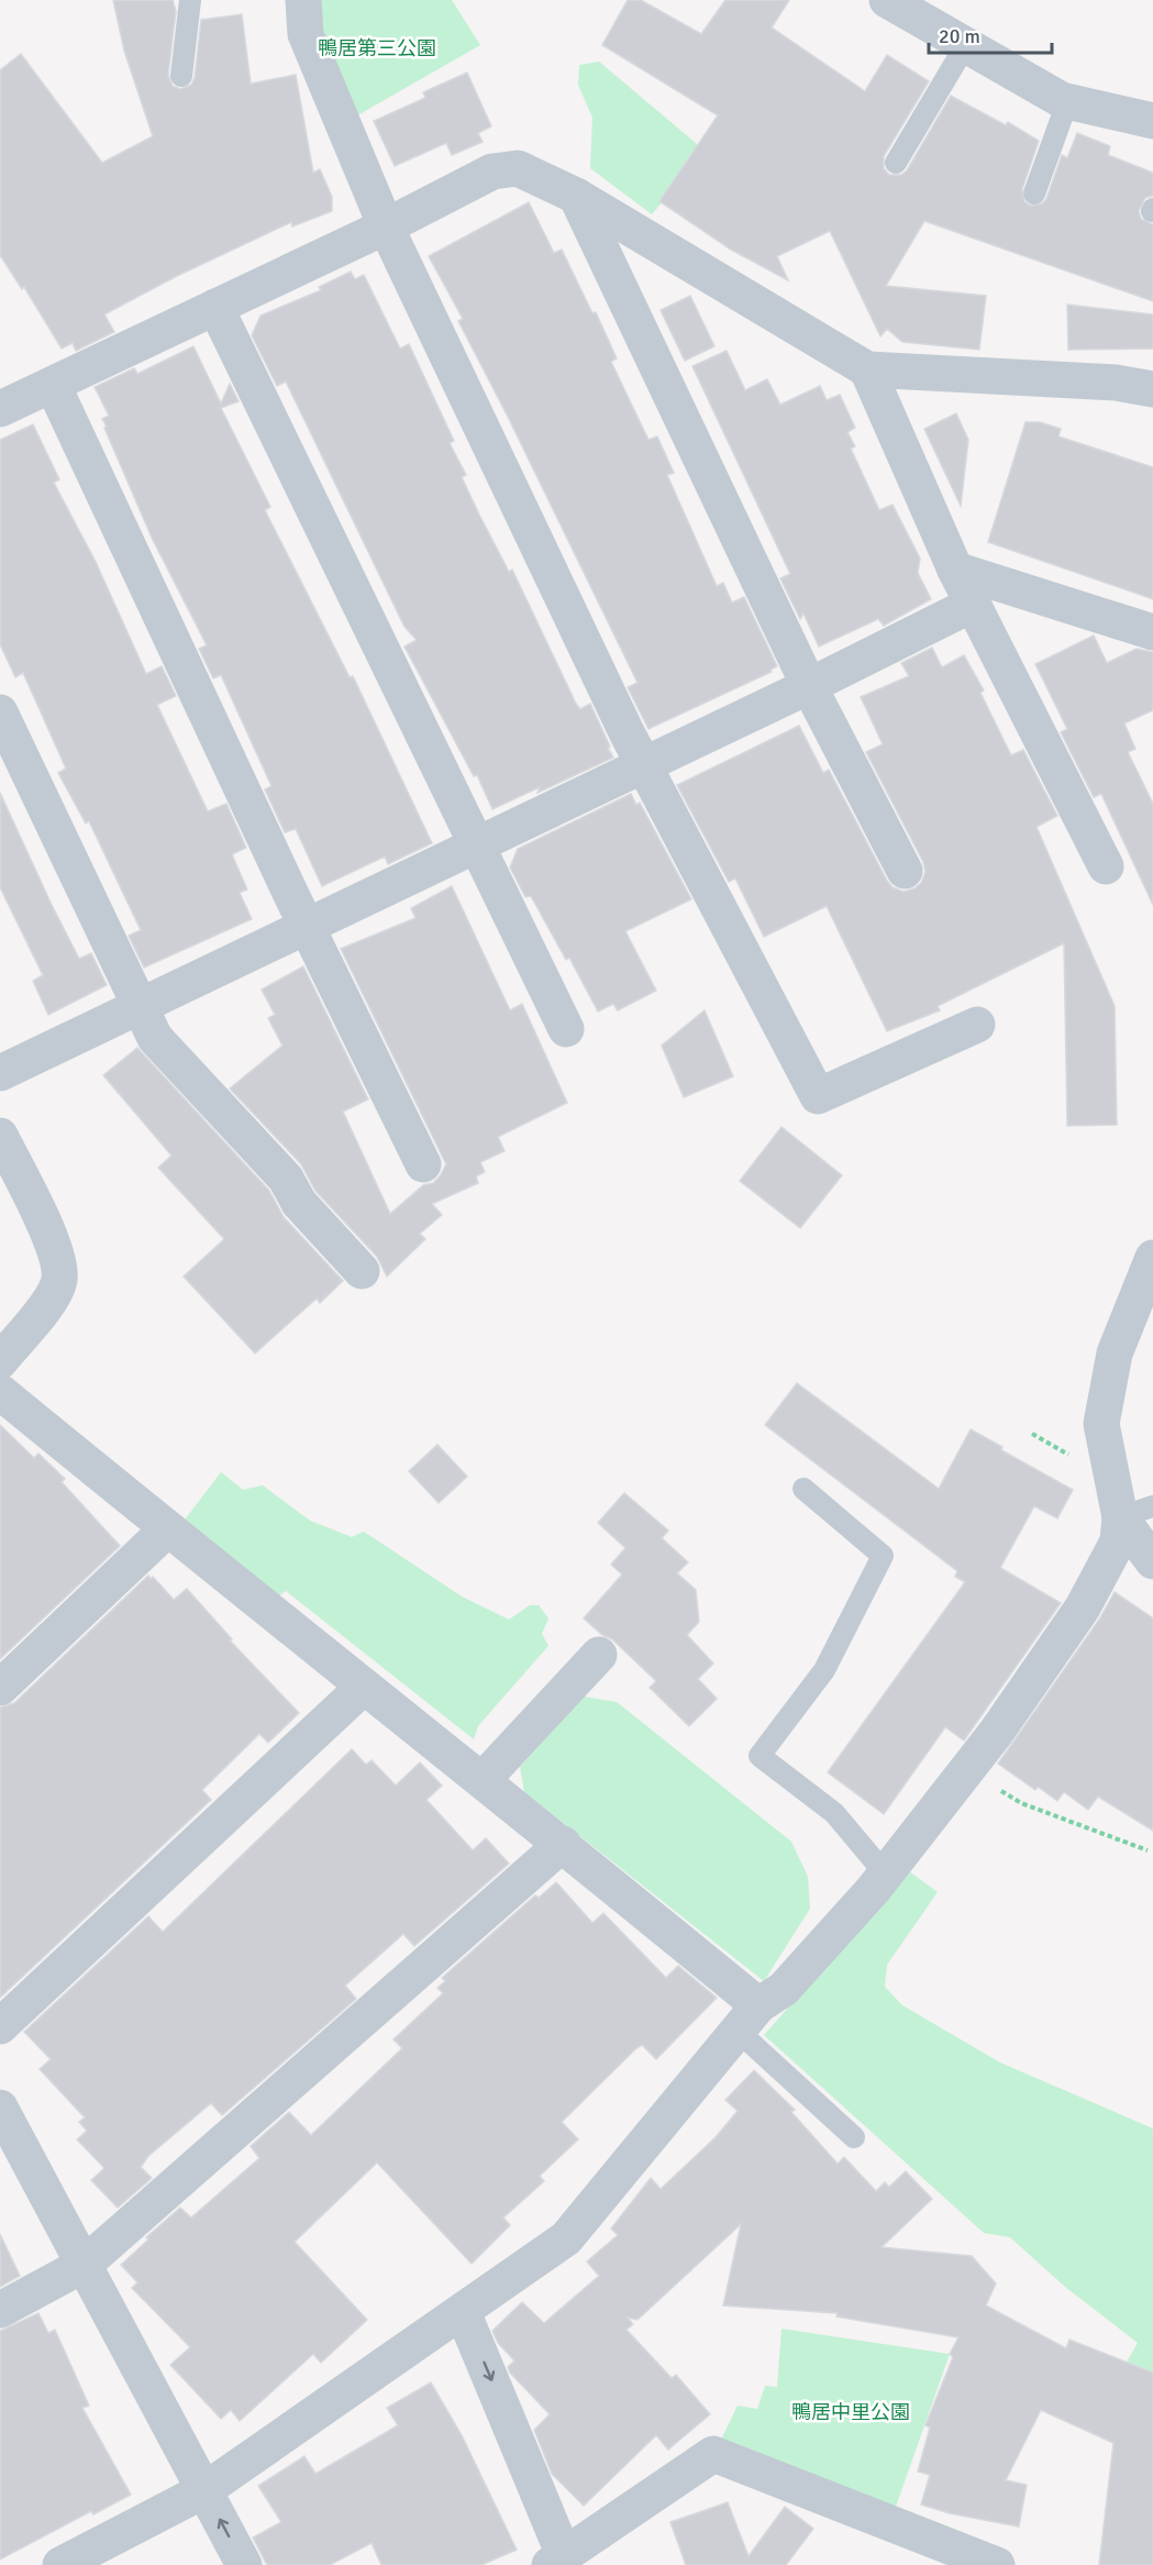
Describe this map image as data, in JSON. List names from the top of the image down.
{
  "parks": ["鴨居第三公園", "鴨居中里公園"],
  "scale_bar": "20 m"
}
